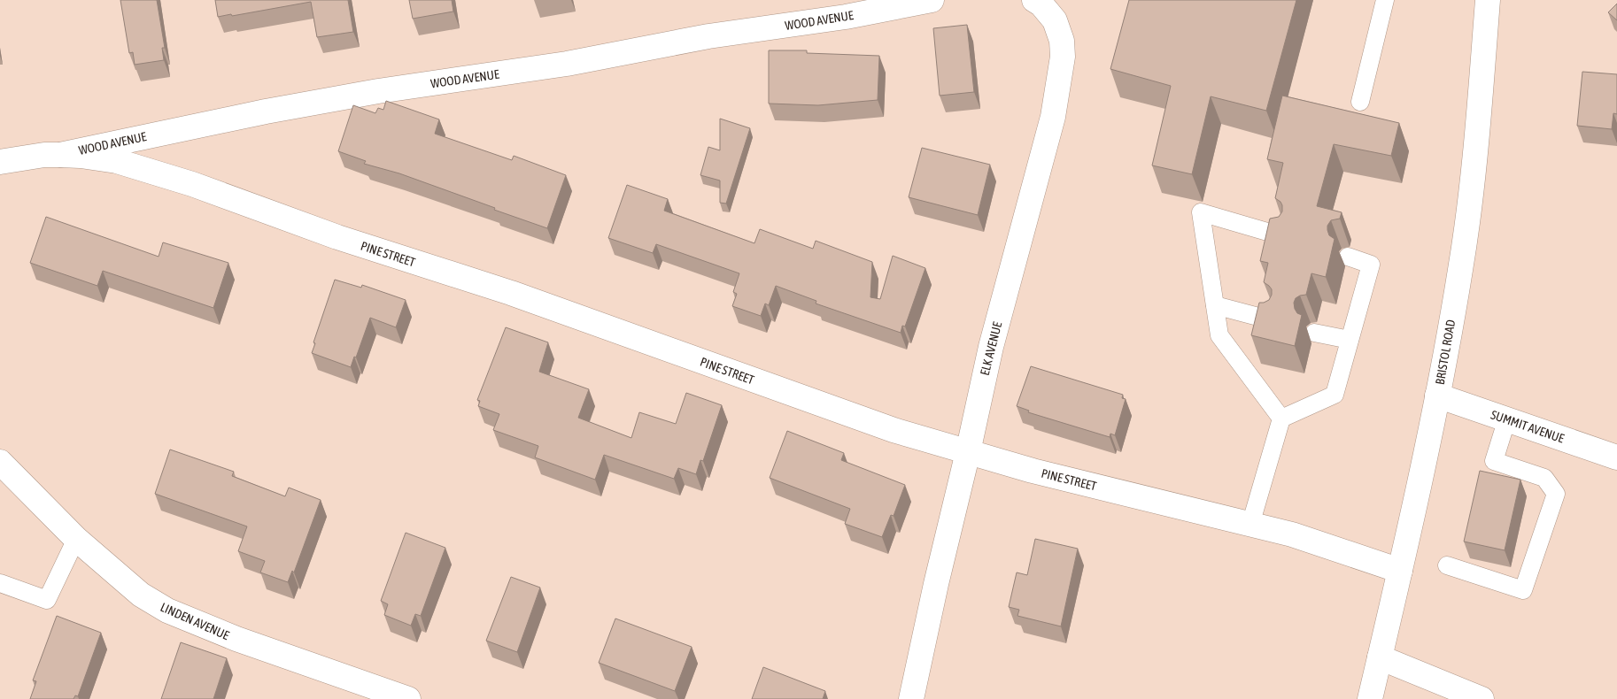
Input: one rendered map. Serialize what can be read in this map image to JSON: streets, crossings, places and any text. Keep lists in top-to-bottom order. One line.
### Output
{"streets":{"street":["WOOD AVENUE","PINE STREET","ELK AVENUE","BRISTOL ROAD","SUMMIT AVENUE","LINDEN AVENUE"]},"crossings":[["WOOD AVENUE","PINE STREET"],["PINE STREET","ELK AVENUE"],["PINE STREET","BRISTOL ROAD"],["BRISTOL ROAD","SUMMIT AVENUE"]]}
